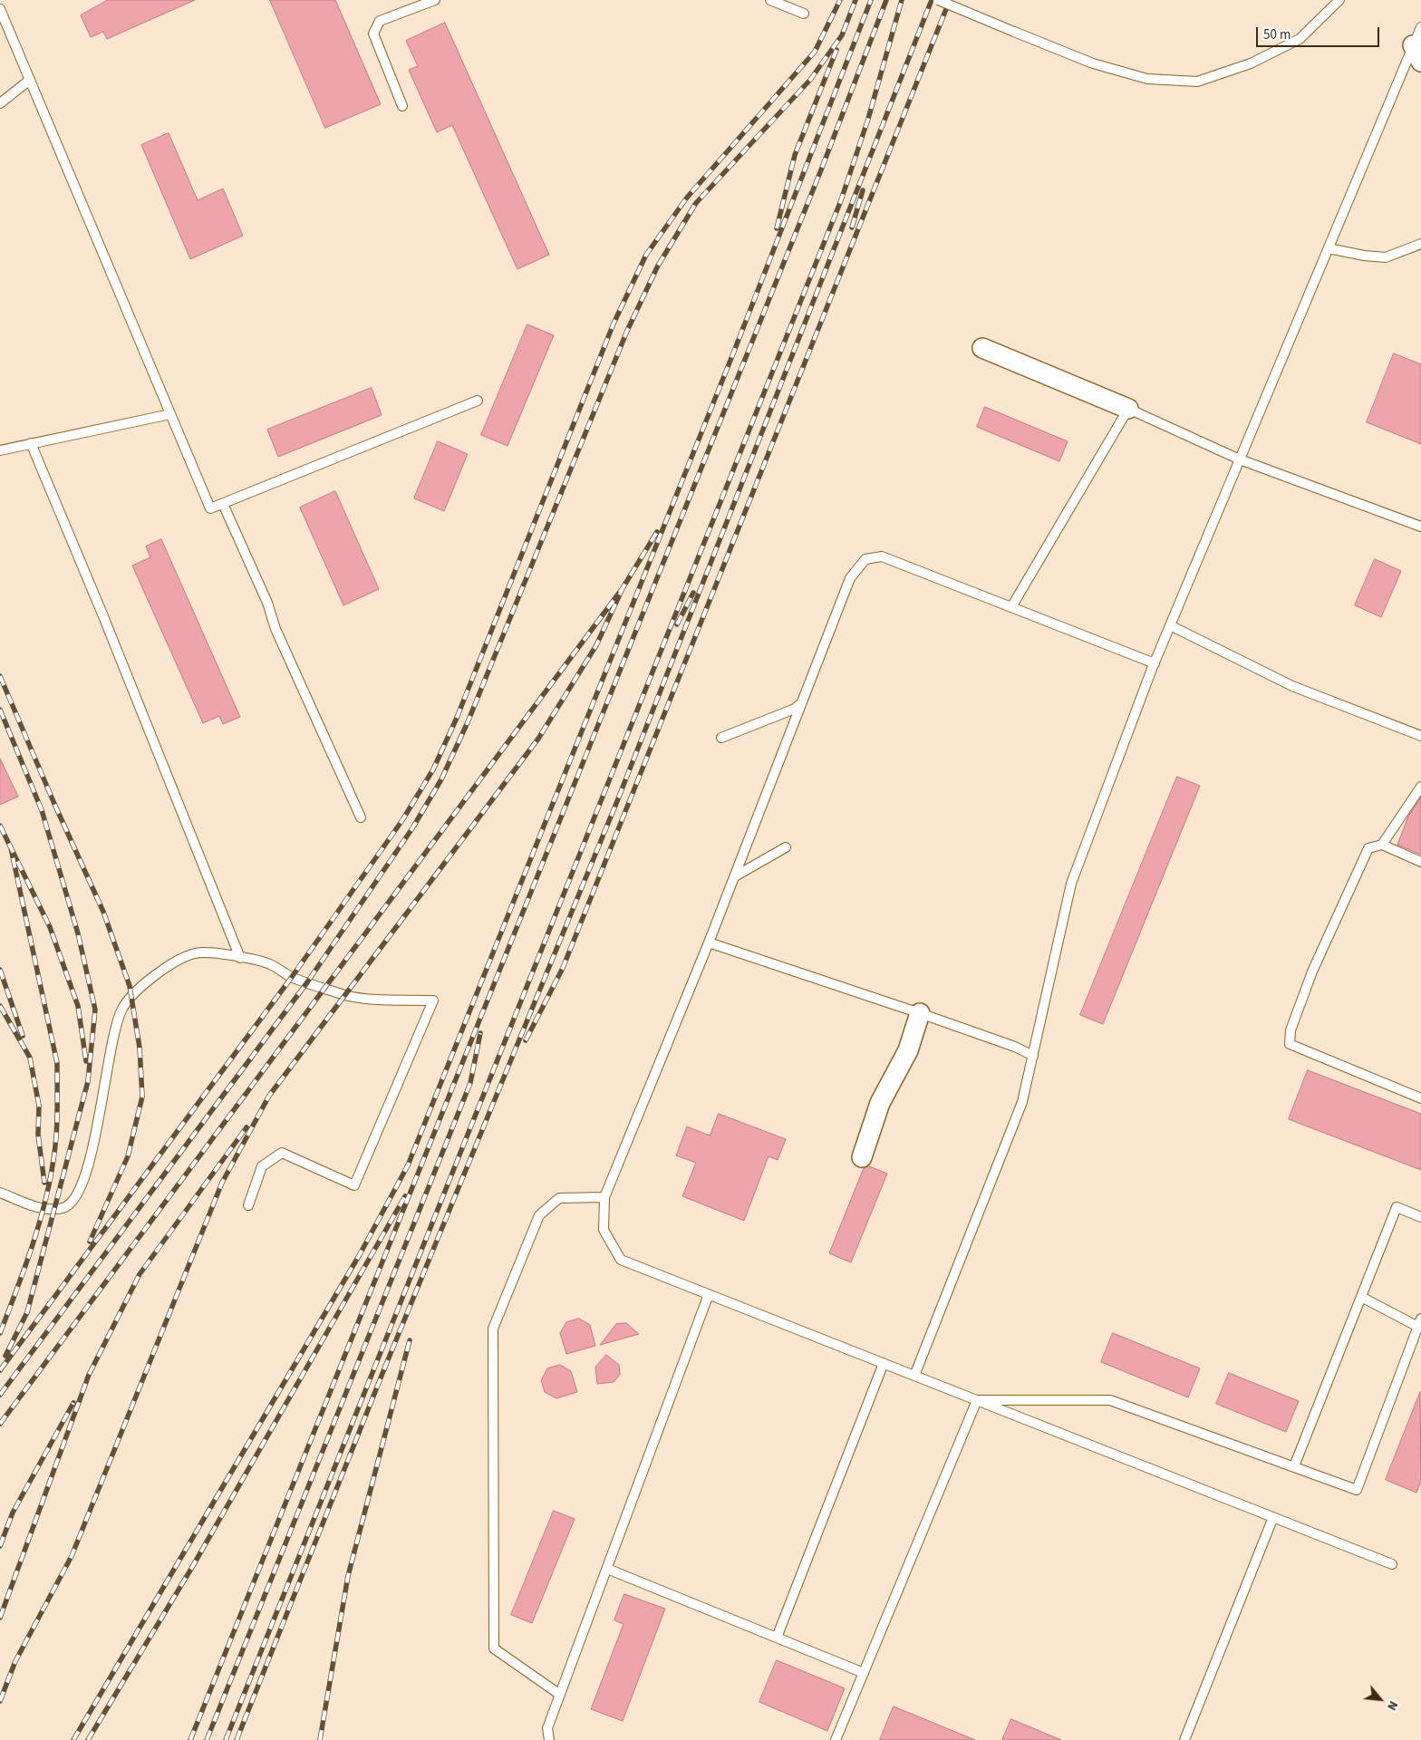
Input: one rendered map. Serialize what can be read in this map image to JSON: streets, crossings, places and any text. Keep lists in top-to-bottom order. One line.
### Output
{"scale_bar":"50 m","north":"bottom right"}
